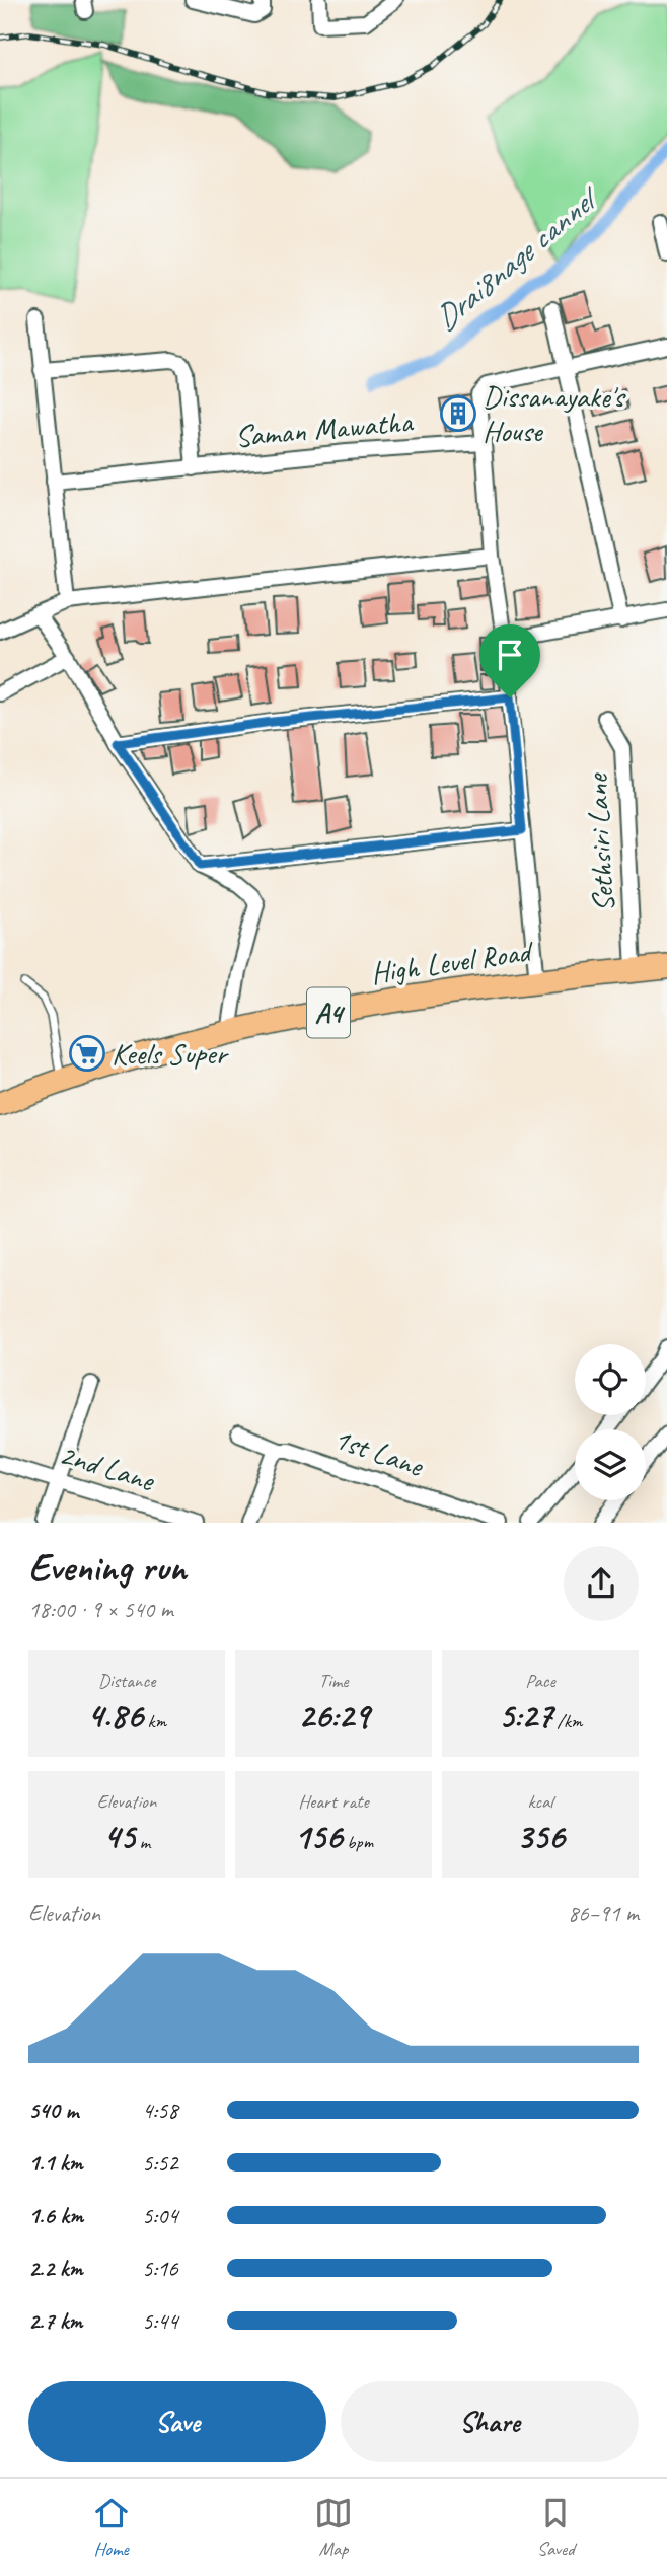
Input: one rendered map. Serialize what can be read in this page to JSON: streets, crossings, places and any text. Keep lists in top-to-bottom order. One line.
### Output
{"streets":{"highway":["High Level Road","A4"],"street":["Saman Mawatha","Sethsiri Lane","1st Lane","2nd Lane"]},"crossings":[["Sethsiri Lane","High Level Road"]],"water":["Drai8nage cannel"],"places":{"building":["Dissanayake's House"],"supermarket":["Keels Super"]},"page":{"heading":["Evening run","18:00 · 9 × 540 m"],"stats":[["Distance","4.86 km"],["Time","26:29"],["Pace","5:27 /km"],["Elevation","45 m"],["Heart rate","156 bpm"],["kcal","356"]],"chart":["Elevation","86–91 m"],"list":[{"name":"540 m","note":"4:58"},{"name":"1.1 km","note":"5:52"},{"name":"1.6 km","note":"5:04"},{"name":"2.2 km","note":"5:16"},{"name":"2.7 km","note":"5:44"}],"buttons":["Save","Share"],"tabs":["Home","Map","Saved"]}}
